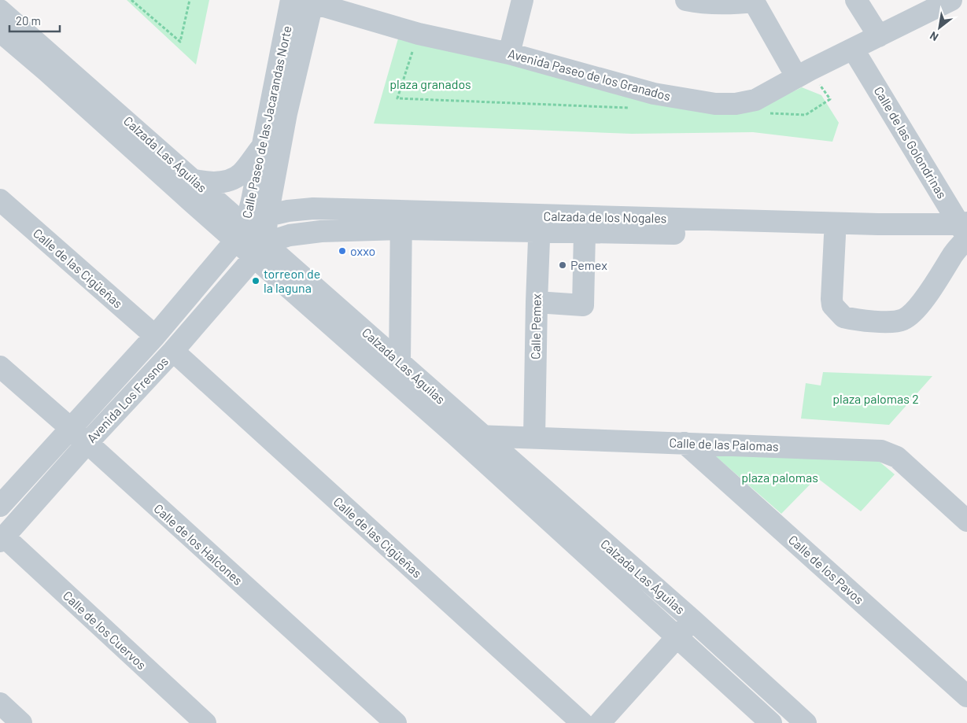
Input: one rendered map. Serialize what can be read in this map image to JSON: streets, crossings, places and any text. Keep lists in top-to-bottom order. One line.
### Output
{"streets":{"street":["Avenida Paseo de los Granados","Calle Paseo de las Jacarandas Norte","Calle de las Golondrinas","Calzada Las Águilas","Calzada de los Nogales","Calle de las Cigüeñas","Calle Pemex","Avenida Los Fresnos","Calle de las Palomas","Calle de los Halcones","Calle de los Pavos","Calle de los Cuervos"]},"crossings":[["Avenida Paseo de los Granados","Calle Paseo de las Jacarandas Norte"],["Avenida Paseo de los Granados","Calle de las Golondrinas"],["Calle Paseo de las Jacarandas Norte","Calzada Las Águilas"],["Calle Paseo de las Jacarandas Norte","Calzada de los Nogales"],["Calle Paseo de las Jacarandas Norte","Avenida Los Fresnos"],["Calle de las Golondrinas","Calzada de los Nogales"],["Calzada Las Águilas","Calzada de los Nogales"],["Calzada Las Águilas","Avenida Los Fresnos"],["Calzada Las Águilas","Calle de las Palomas"],["Calzada de los Nogales","Calle Pemex"],["Calzada de los Nogales","Avenida Los Fresnos"],["Calle de las Cigüeñas","Avenida Los Fresnos"],["Calle Pemex","Calle de las Palomas"],["Avenida Los Fresnos","Calle de los Halcones"],["Avenida Los Fresnos","Calle de los Cuervos"],["Calle de las Palomas","Calle de los Pavos"]],"parks":["plaza granados","plaza palomas 2","plaza palomas"],"places":["oxxo","Pemex","torreon de la laguna"],"scale_bar":"20 m","north":"bottom left"}
